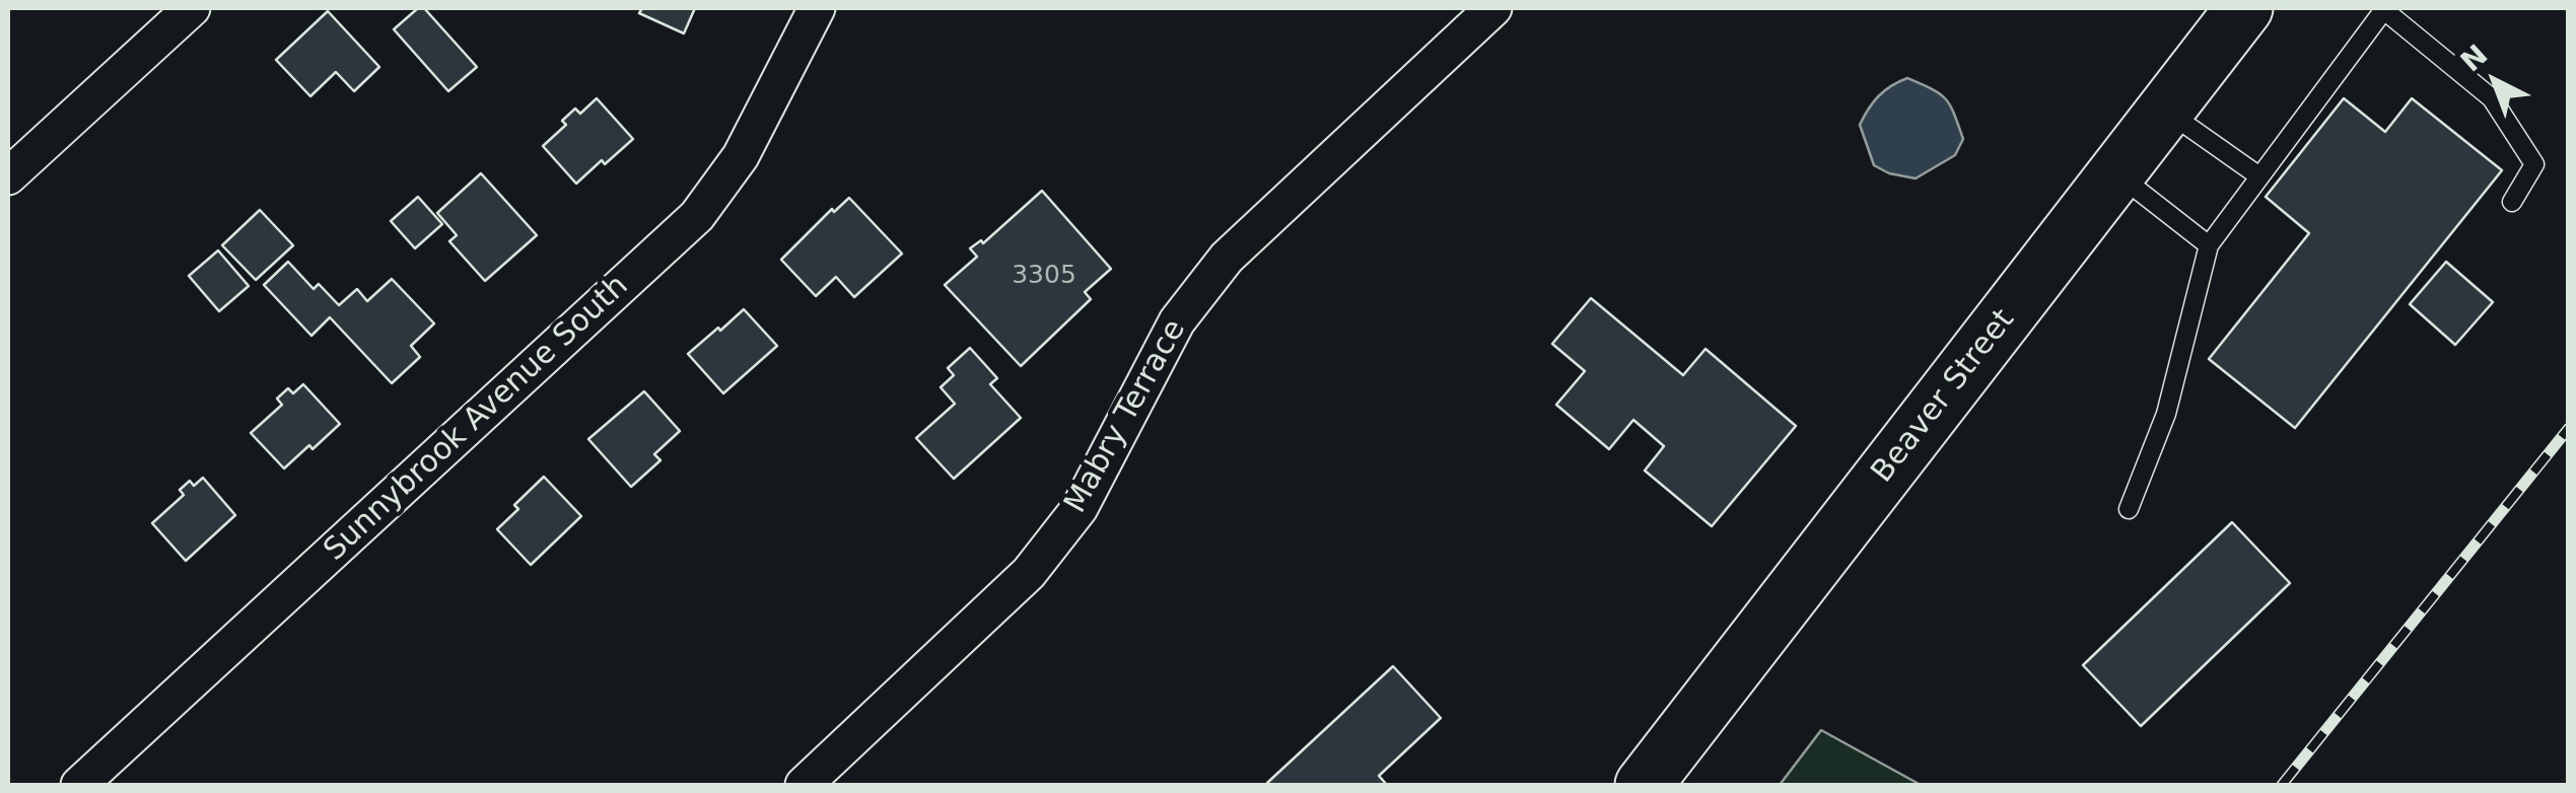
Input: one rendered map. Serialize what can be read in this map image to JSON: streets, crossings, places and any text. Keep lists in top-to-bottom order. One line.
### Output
{"streets":{"main road":["Beaver Street"],"street":["Mabry Terrace","Sunnybrook Avenue South"]},"house_numbers":["3305"],"north":"top left"}
